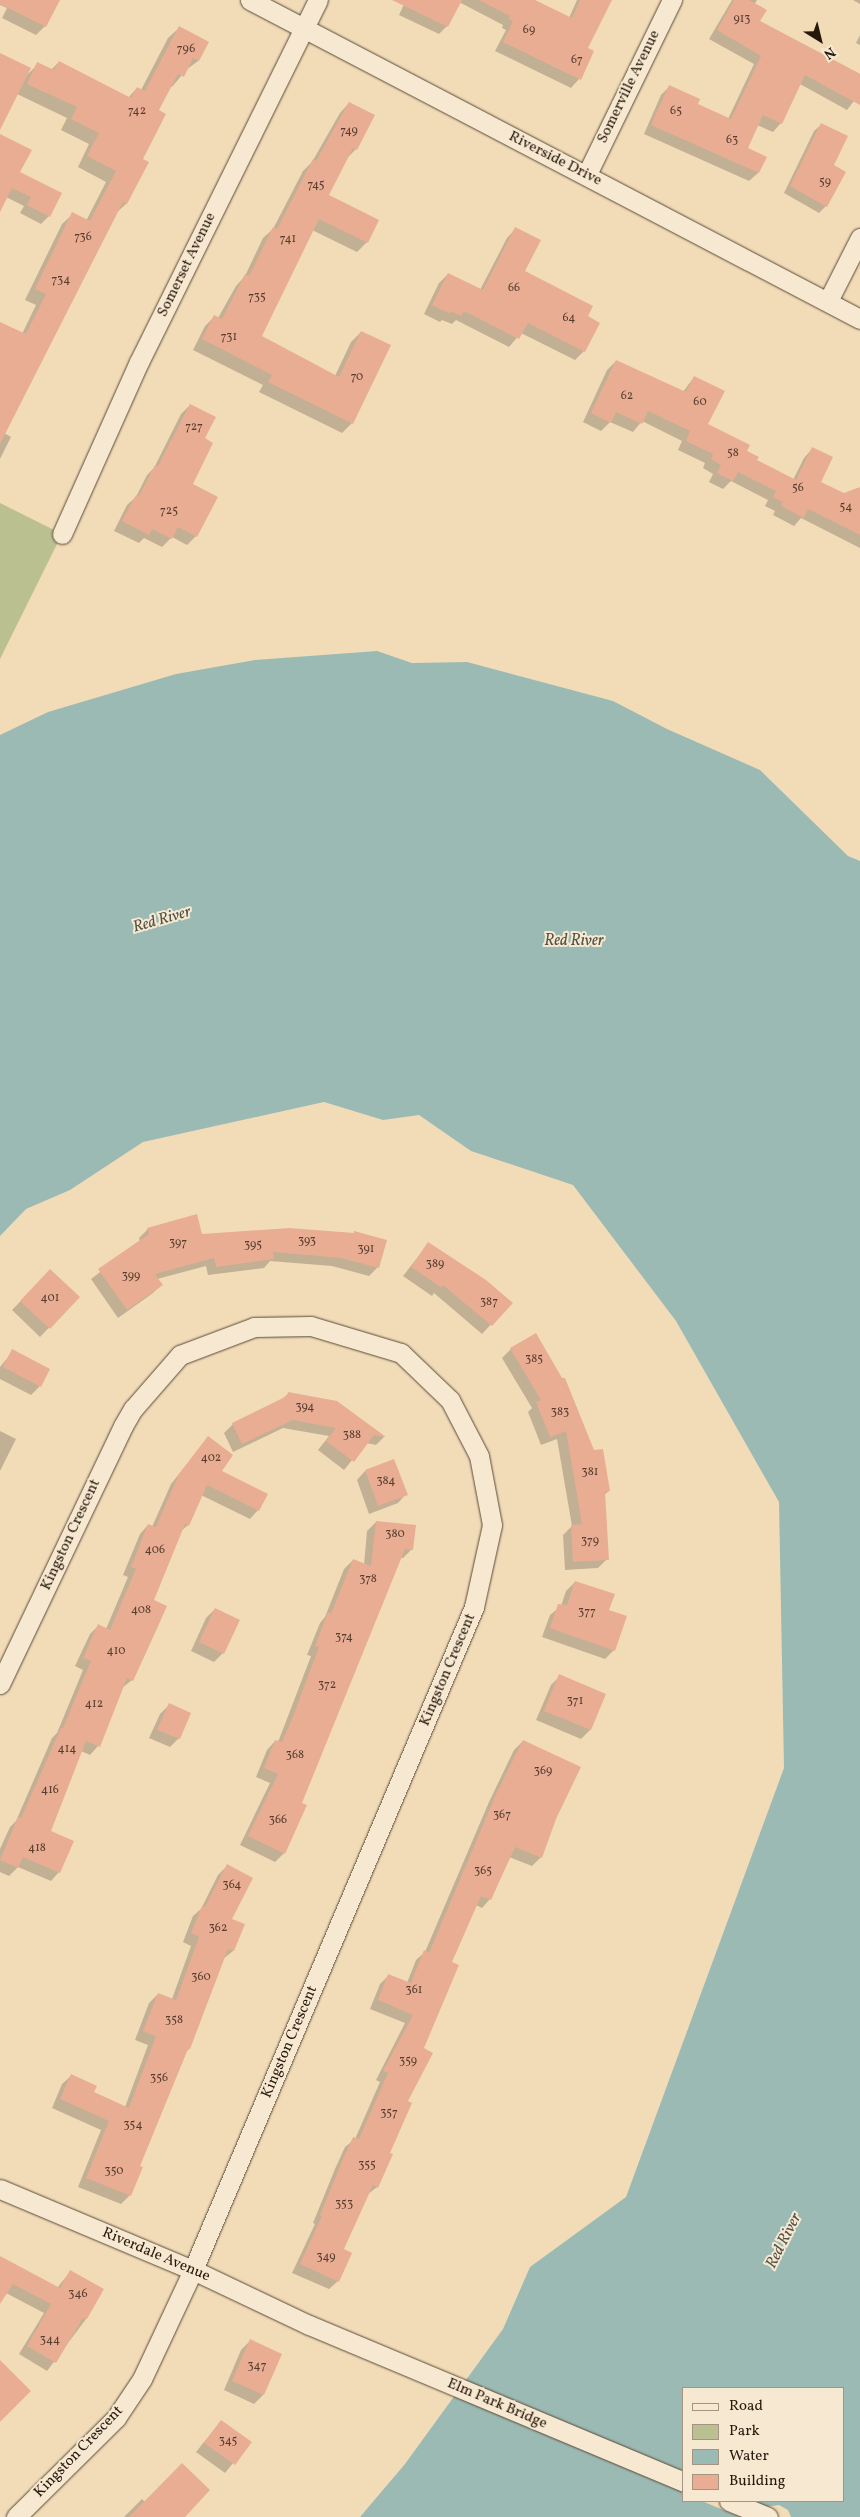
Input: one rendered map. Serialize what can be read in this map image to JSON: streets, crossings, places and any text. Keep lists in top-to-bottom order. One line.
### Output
{"streets":{"street":["Somerville Avenue","Riverside Drive","Somerset Avenue","Kingston Crescent","Riverdale Avenue","Elm Park Bridge"]},"crossings":[["Somerville Avenue","Riverside Drive"],["Riverside Drive","Somerset Avenue"],["Kingston Crescent","Riverdale Avenue"],["Riverdale Avenue","Elm Park Bridge"]],"water":["Red River"],"house_numbers":["913","69","796","67","742","65","749","63","59","745","736","741","734","66","735","64","731","70","62","60","727","58","56","54","725","393","397","395","391","389","399","401","387","385","394","383","388","402","381","384","380","379","406","378","408","377","374","410","372","371","412","414","368","369","416","367","366","418","365","364","362","360","361","358","359","356","357","354","355","350","353","349","346","344","347","345"],"legend":["Road","Park","Water","Building"],"north":"bottom right"}
